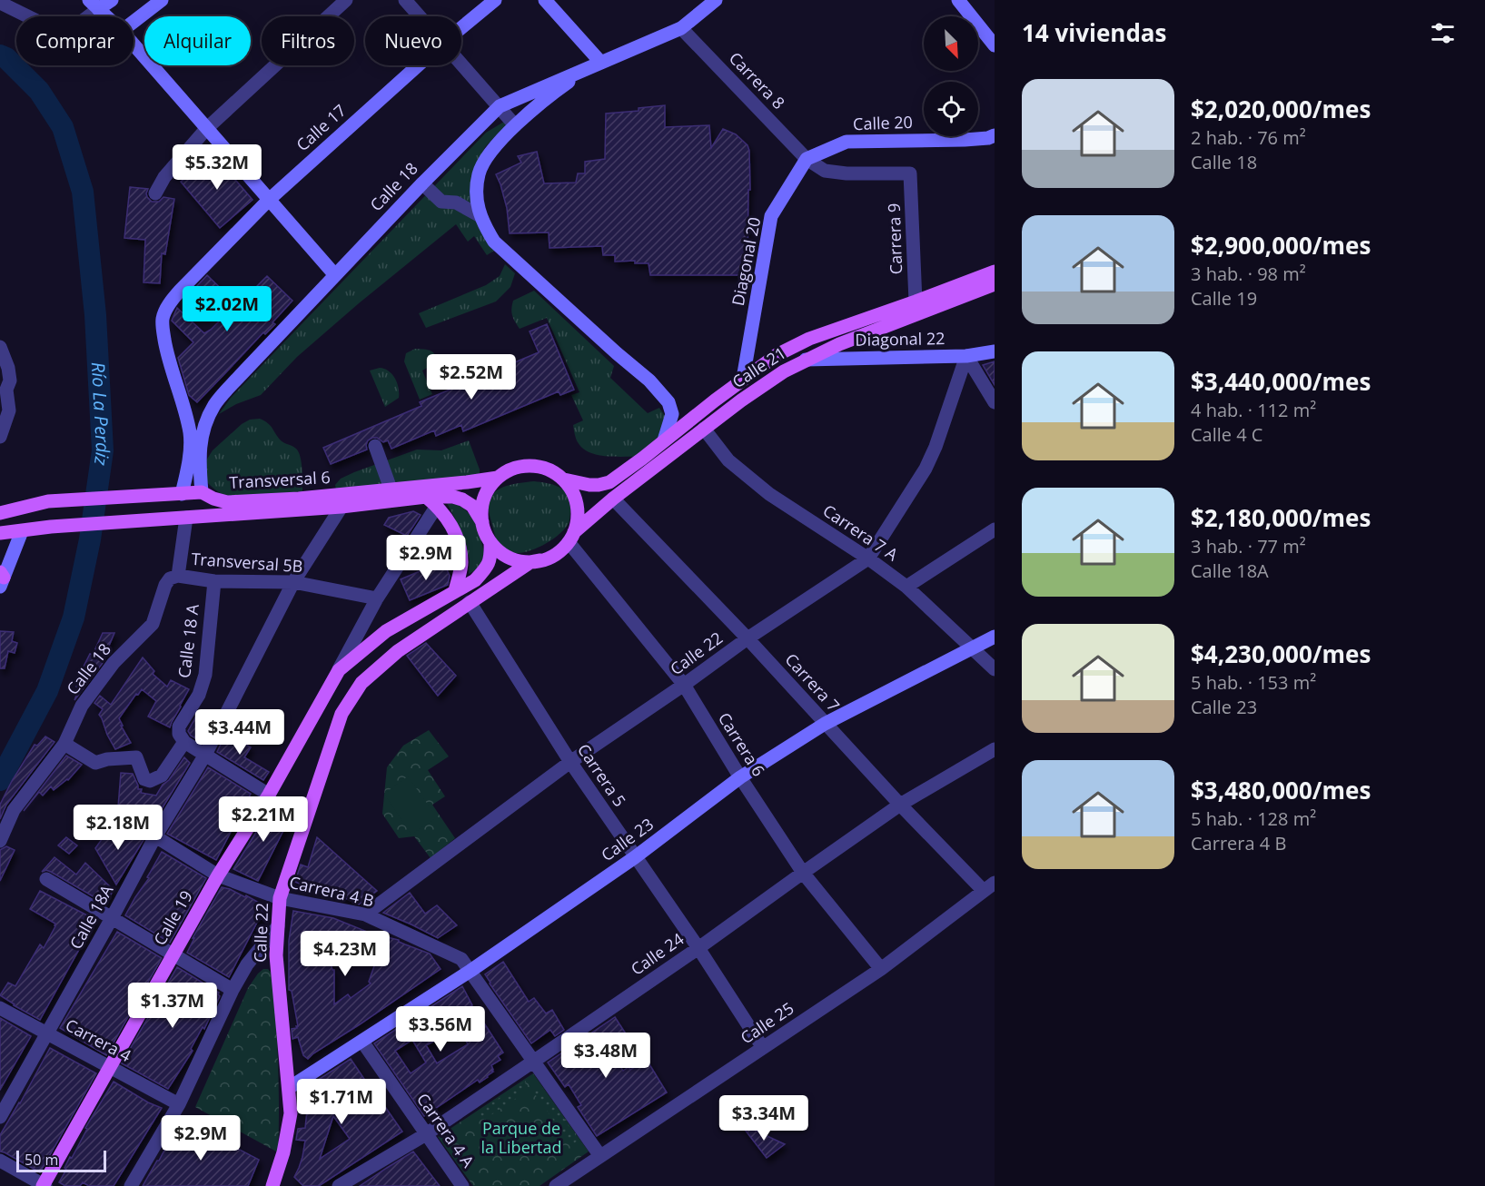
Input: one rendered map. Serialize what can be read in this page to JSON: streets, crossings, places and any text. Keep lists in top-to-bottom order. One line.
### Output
{"streets":{"main road":["Calle 20","Calle 17","Calle 18","Diagonal 20","Diagonal 22","Calle 21","Transversal 6","Calle 22","Calle 23","Calle 19"],"street":["Carrera 8","Carrera 9","Carrera 7 A","Transversal 5B","Calle 18 A","Carrera 7","Carrera 6","Carrera 5","Carrera 4 B","Calle 18A","Calle 24","Calle 25","Carrera 4","Carrera 4 A"]},"crossings":[["Carrera 8","Calle 20"],["Carrera 8","Calle 18"],["Carrera 8","Carrera 9"],["Carrera 8","Diagonal 20"],["Calle 20","Diagonal 20"],["Calle 17","Transversal 6"],["Calle 18","Transversal 6"],["Calle 18","Transversal 5B"],["Calle 18","Calle 18 A"],["Carrera 9","Calle 21"],["Diagonal 20","Calle 21"],["Diagonal 22","Calle 21"],["Diagonal 22","Calle 22"],["Calle 21","Transversal 6"],["Calle 21","Carrera 7 A"],["Calle 21","Calle 22"],["Calle 21","Carrera 7"],["Calle 21","Carrera 6"],["Calle 21","Calle 19"],["Transversal 6","Calle 22"],["Transversal 6","Carrera 6"],["Transversal 6","Calle 18A"],["Transversal 6","Calle 19"],["Carrera 7 A","Calle 22"],["Carrera 7 A","Calle 23"],["Transversal 5B","Calle 18 A"],["Transversal 5B","Calle 18A"],["Transversal 5B","Calle 19"],["Calle 22","Carrera 7"],["Calle 22","Carrera 6"],["Calle 22","Carrera 5"],["Calle 22","Calle 23"],["Calle 22","Carrera 4 B"],["Calle 22","Calle 19"],["Carrera 7","Calle 23"],["Carrera 7","Calle 24"],["Carrera 7","Calle 25"],["Carrera 6","Calle 23"],["Carrera 6","Calle 19"],["Carrera 6","Calle 24"],["Carrera 6","Calle 25"],["Carrera 5","Calle 23"],["Carrera 5","Calle 24"],["Carrera 5","Calle 25"],["Calle 23","Carrera 4 B"],["Calle 23","Carrera 4 A"],["Carrera 4 B","Calle 18A"],["Carrera 4 B","Calle 19"],["Carrera 4 B","Calle 24"],["Carrera 4 B","Calle 25"],["Calle 18A","Carrera 4"],["Calle 19","Carrera 4"],["Calle 24","Carrera 4 A"]],"water":["Río La Perdiz"],"parks":["Parque de la Libertad"],"scale_bar":"50 m","north":"bottom right","page":{"heading":"14 viviendas","chip":["Comprar","Alquilar","Filtros","Nuevo"],"list":[{"name":"$2,020,000/mes","note":"2 hab. · 76 m² · Calle 18"},{"name":"$2,900,000/mes","note":"3 hab. · 98 m² · Calle 19"},{"name":"$3,440,000/mes","note":"4 hab. · 112 m² · Calle 4 C"},{"name":"$2,180,000/mes","note":"3 hab. · 77 m² · Calle 18A"},{"name":"$4,230,000/mes","note":"5 hab. · 153 m² · Calle 23"},{"name":"$3,480,000/mes","note":"5 hab. · 128 m² · Carrera 4 B"}],"price":["$5.32M","$2.02M","$2.52M","$2.9M","$3.44M","$2.21M","$2.18M","$4.23M","$1.37M","$3.56M","$3.48M","$1.71M","$3.34M","$2.9M"],"scale":"50 m"}}
